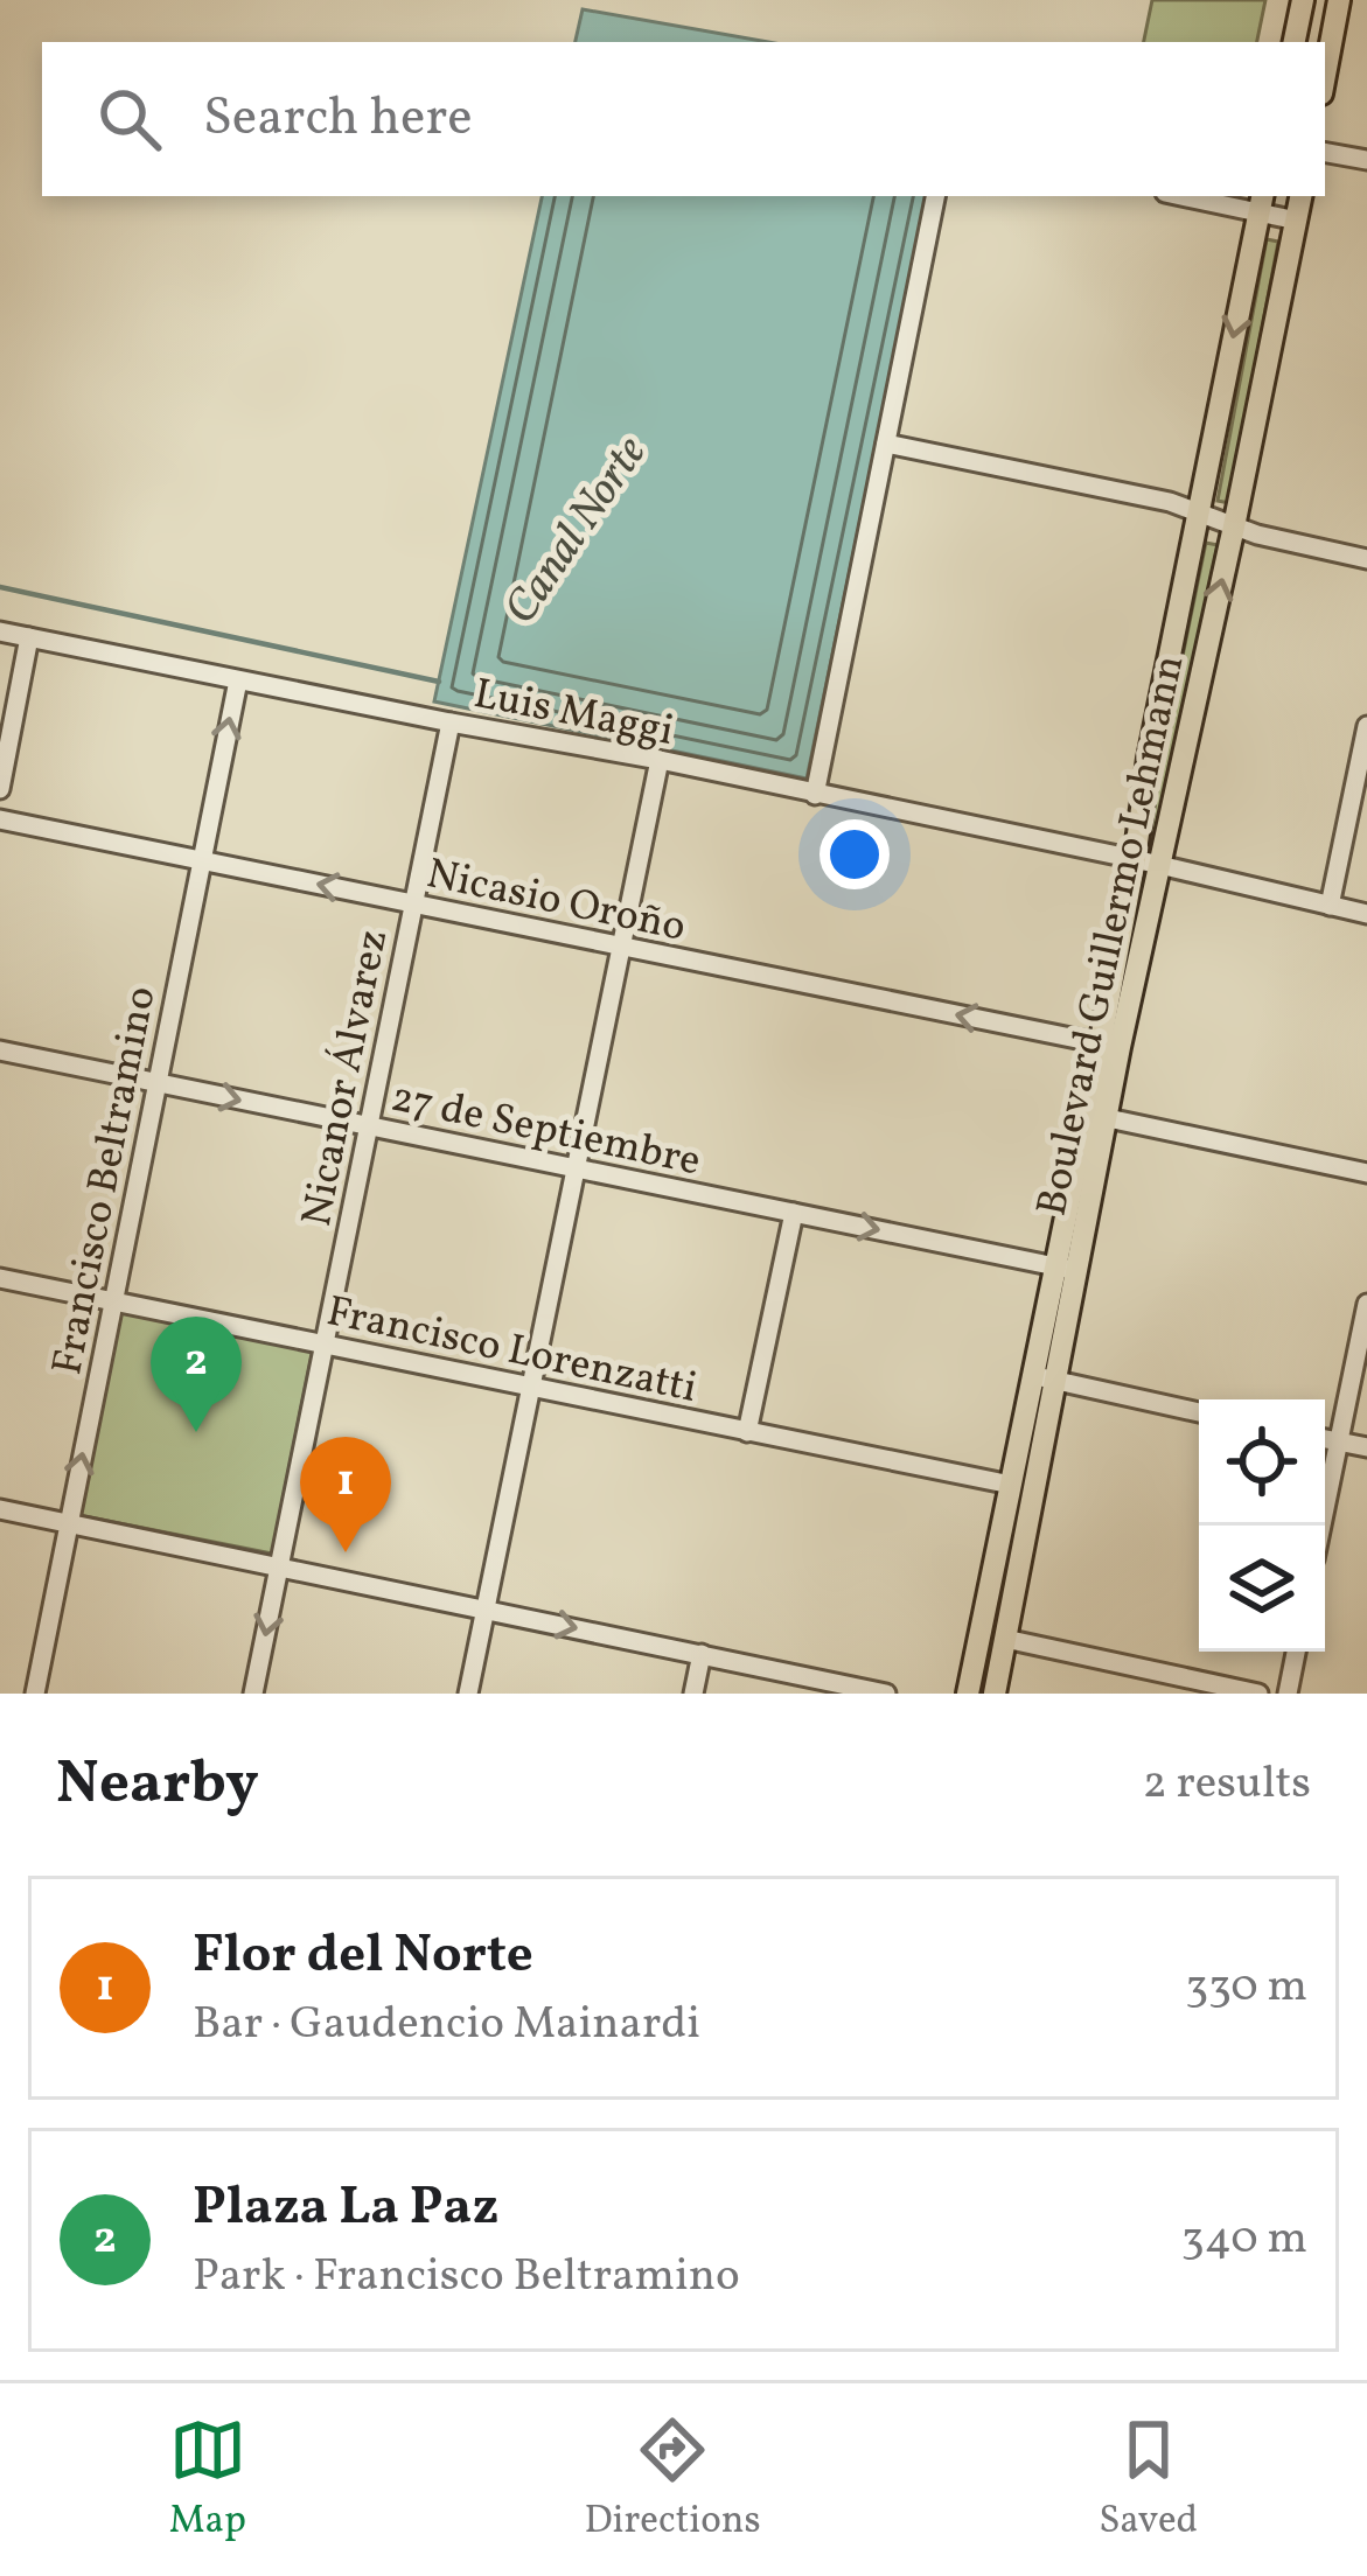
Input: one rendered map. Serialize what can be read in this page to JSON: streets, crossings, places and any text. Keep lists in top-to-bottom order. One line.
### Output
{"streets":{"main road":["Boulevard Guillermo Lehmann"],"street":["Luis Maggi","Nicasio Oroño","Nicanor Álvarez","27 de Septiembre","Francisco Beltramino","Francisco Lorenzatti"]},"crossings":[["Luis Maggi","Boulevard Guillermo Lehmann"],["Luis Maggi","Nicanor Álvarez"],["Luis Maggi","Francisco Beltramino"],["Nicasio Oroño","Boulevard Guillermo Lehmann"],["Nicasio Oroño","Nicanor Álvarez"],["Nicasio Oroño","Francisco Beltramino"],["Boulevard Guillermo Lehmann","27 de Septiembre"],["Boulevard Guillermo Lehmann","Francisco Lorenzatti"],["Nicanor Álvarez","27 de Septiembre"],["Nicanor Álvarez","Francisco Lorenzatti"],["27 de Septiembre","Francisco Beltramino"],["Francisco Beltramino","Francisco Lorenzatti"]],"one_way":["Nicasio Oroño","27 de Septiembre","Francisco Beltramino"],"water":["Canal Norte"],"page":{"search":"Search here","pins":["2","1"],"heading":["Nearby","2 results"],"list":[{"mark":"1","name":"Flor del Norte","note":"Bar · Gaudencio Mainardi","value":"330 m"},{"mark":"2","name":"Plaza La Paz","note":"Park · Francisco Beltramino","value":"340 m"}],"nav":["Map","Directions","Saved"]}}
